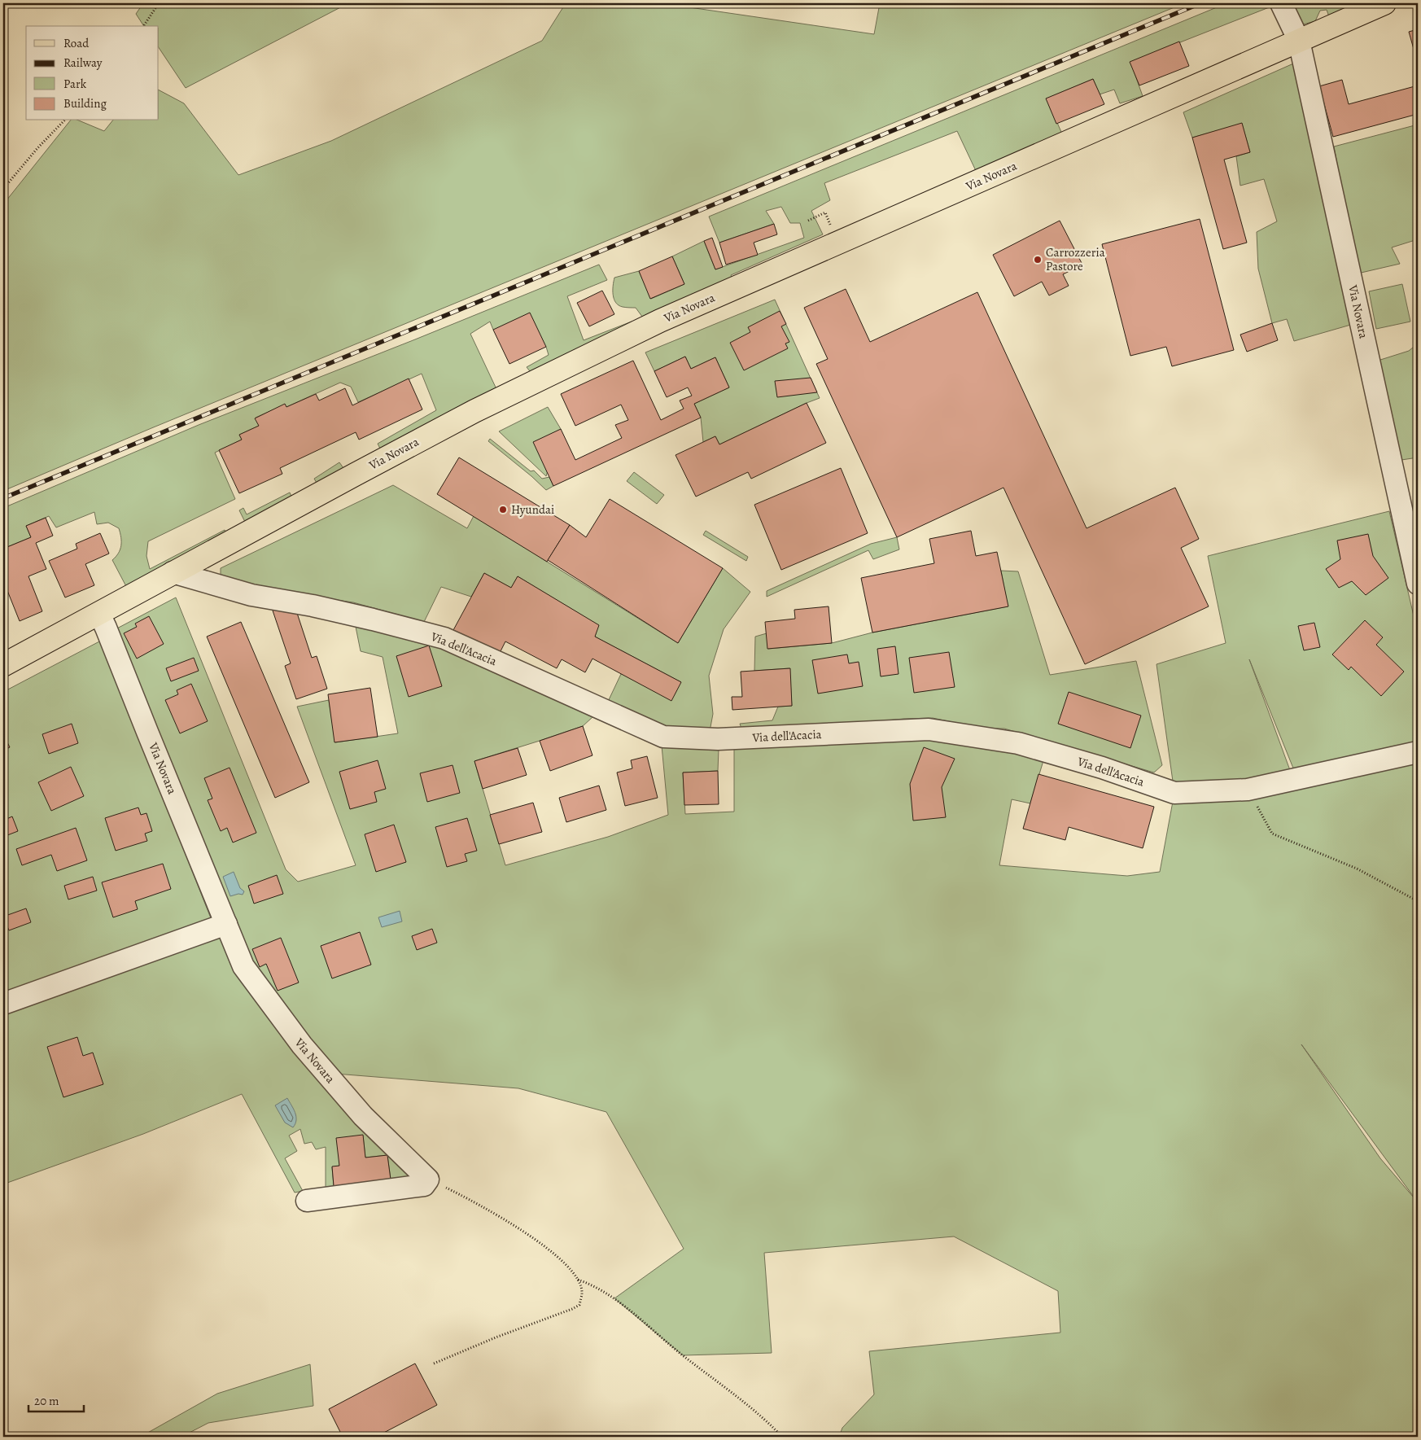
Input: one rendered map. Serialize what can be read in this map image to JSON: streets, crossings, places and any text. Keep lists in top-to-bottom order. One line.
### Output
{"streets":{"main road":["Via Novara"],"street":["Via dell'Acacia"]},"crossings":[["Via Novara","Via dell'Acacia"]],"places":["Carrozzeria Pastore","Hyundai"],"legend":["Road","Railway","Park","Building"],"scale_bar":"20 m"}
